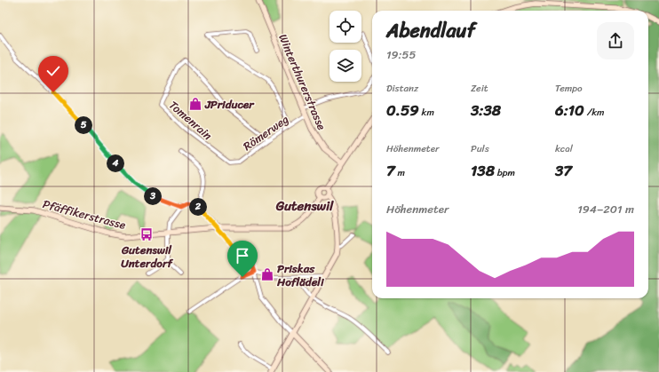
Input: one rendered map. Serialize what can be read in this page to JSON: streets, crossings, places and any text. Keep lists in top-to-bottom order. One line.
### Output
{"streets":{"main road":["Winterthurerstrasse","Pfäffikerstrasse"],"street":["Tomenrain","Römerweg"]},"crossings":[["Winterthurerstrasse","Römerweg"],["Tomenrain","Römerweg"]],"districts":["Gutenswil"],"places":{"shop":["JPriducer","Priskas Hoflädeli"],"bus stop":["Gutenswil Unterdorf"]},"page":{"heading":["Abendlauf","19:55"],"stats":[["Distanz","0.59 km"],["Zeit","3:38"],["Tempo","6:10 /km"],["Höhenmeter","7 m"],["Puls","138 bpm"],["kcal","37"]],"pins":["5","4","3","2"],"chart":["Höhenmeter","194–201 m"]}}
